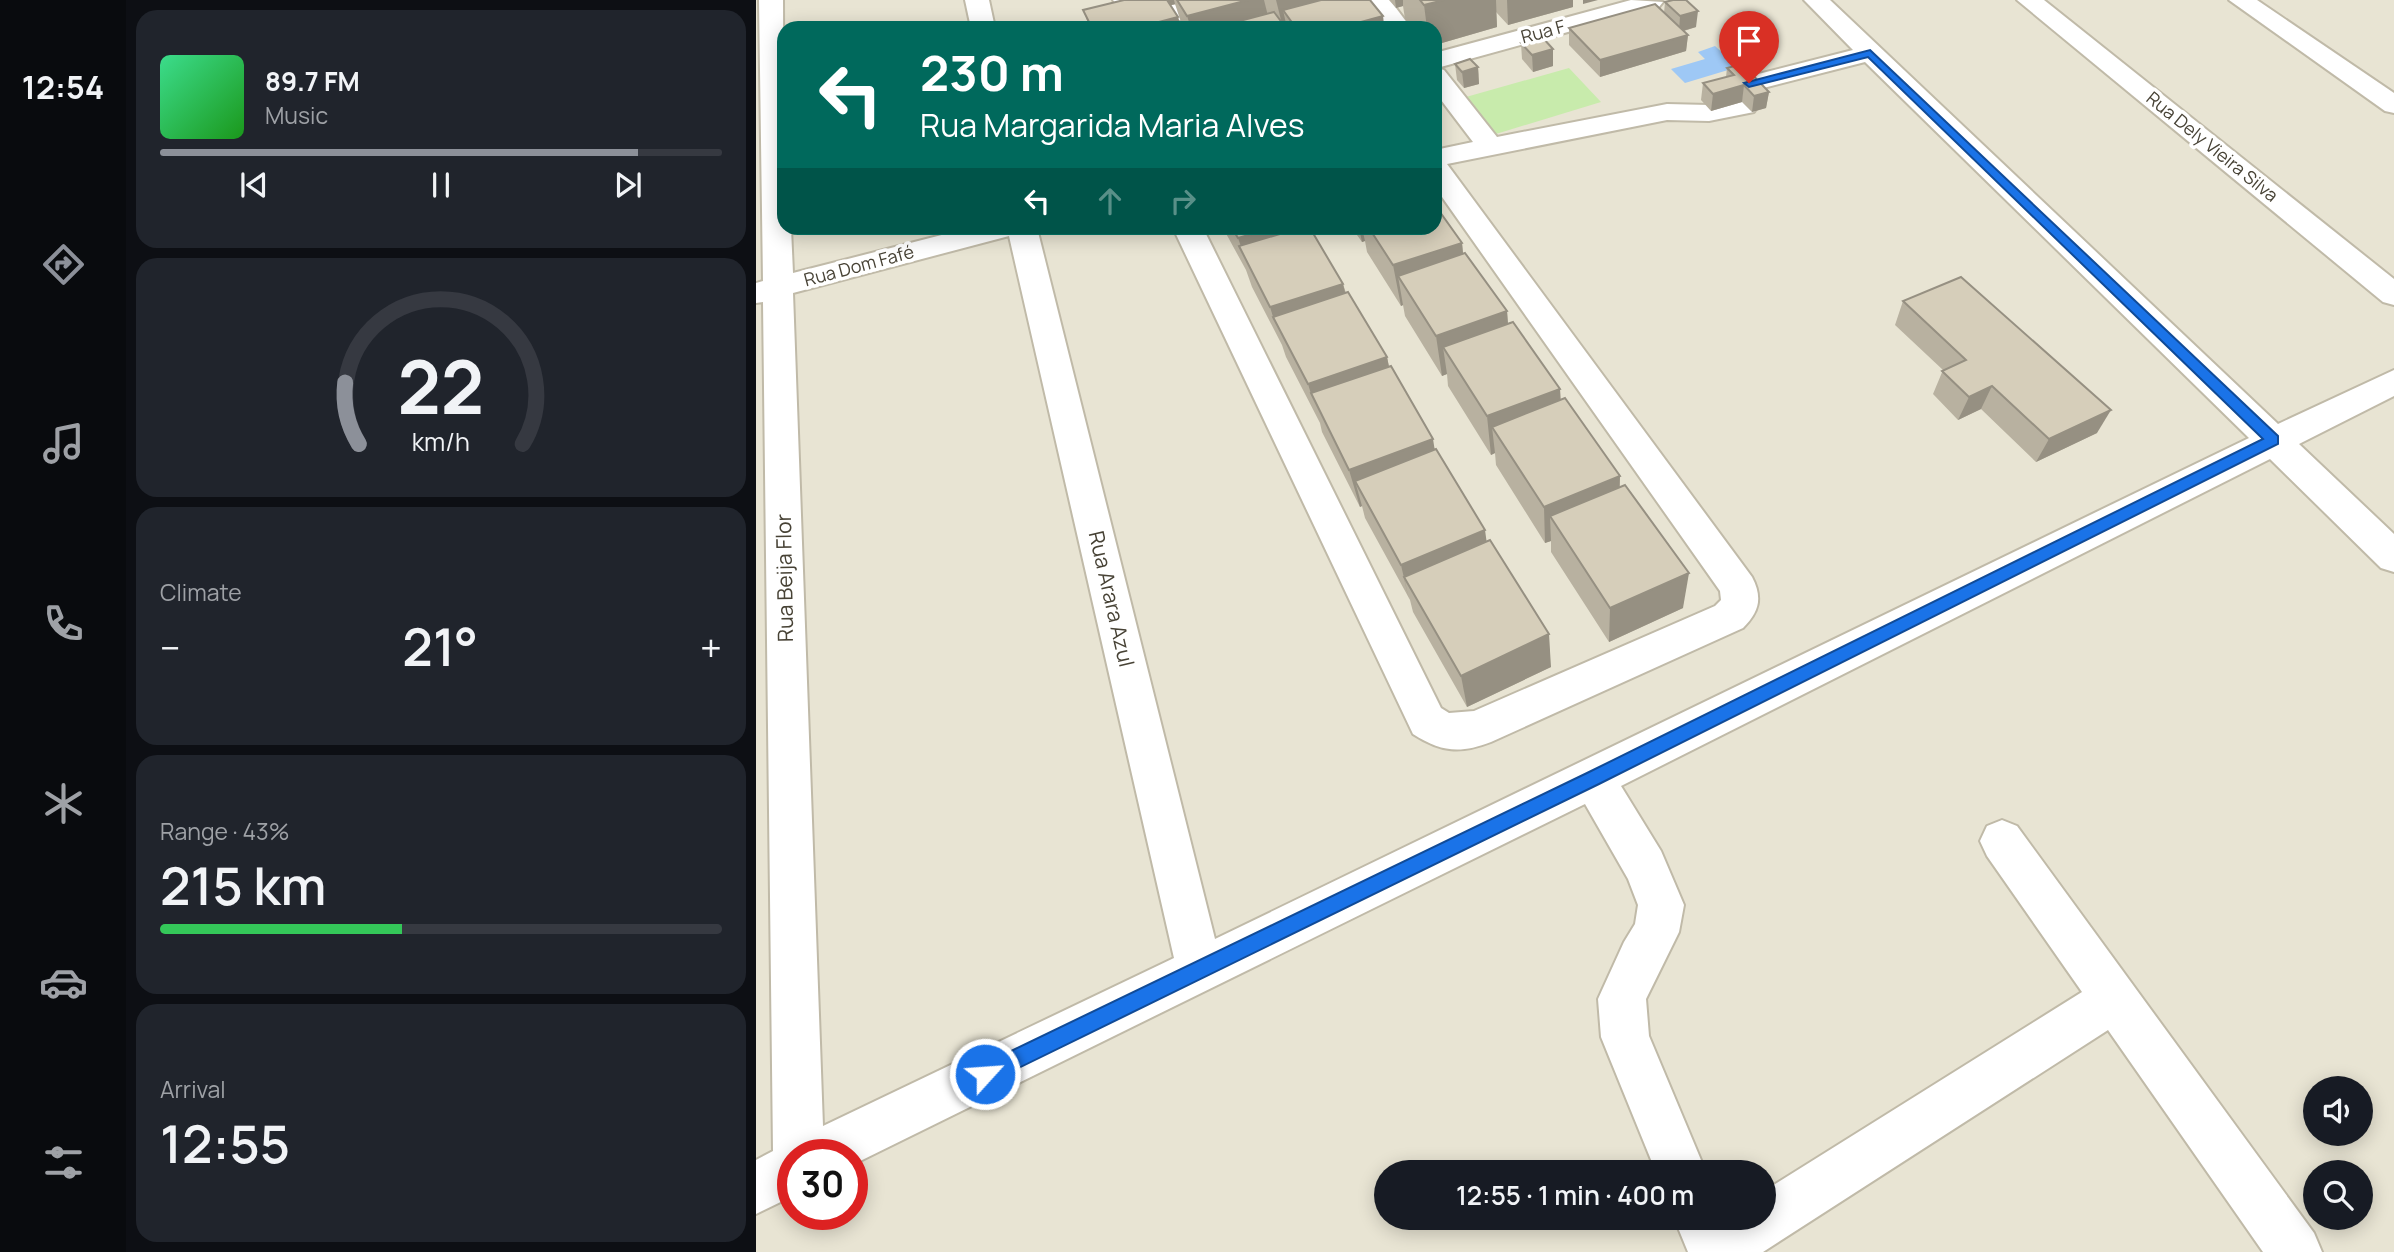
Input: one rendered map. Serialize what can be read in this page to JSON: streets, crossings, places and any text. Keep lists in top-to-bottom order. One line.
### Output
{"streets":{"street":["Rua F","Rua Dely Vieira Silva","Rua Dom Fafé","Rua Beija Flor","Rua Arara Azul"]},"crossings":[["Rua Dom Fafé","Rua Beija Flor"]],"page":{"tabs":"12:54","turn":["230 m","Rua Margarida Maria Alves"],"song":["89.7 FM","Music"],"tile":["Climate",["Range · 43%","215 km"],["Arrival","12:55"]],"heat":["−","21°","+"],"limit":"30","trip":"12:55 · 1 min · 400 m","gauge":["22","km/h"]}}
